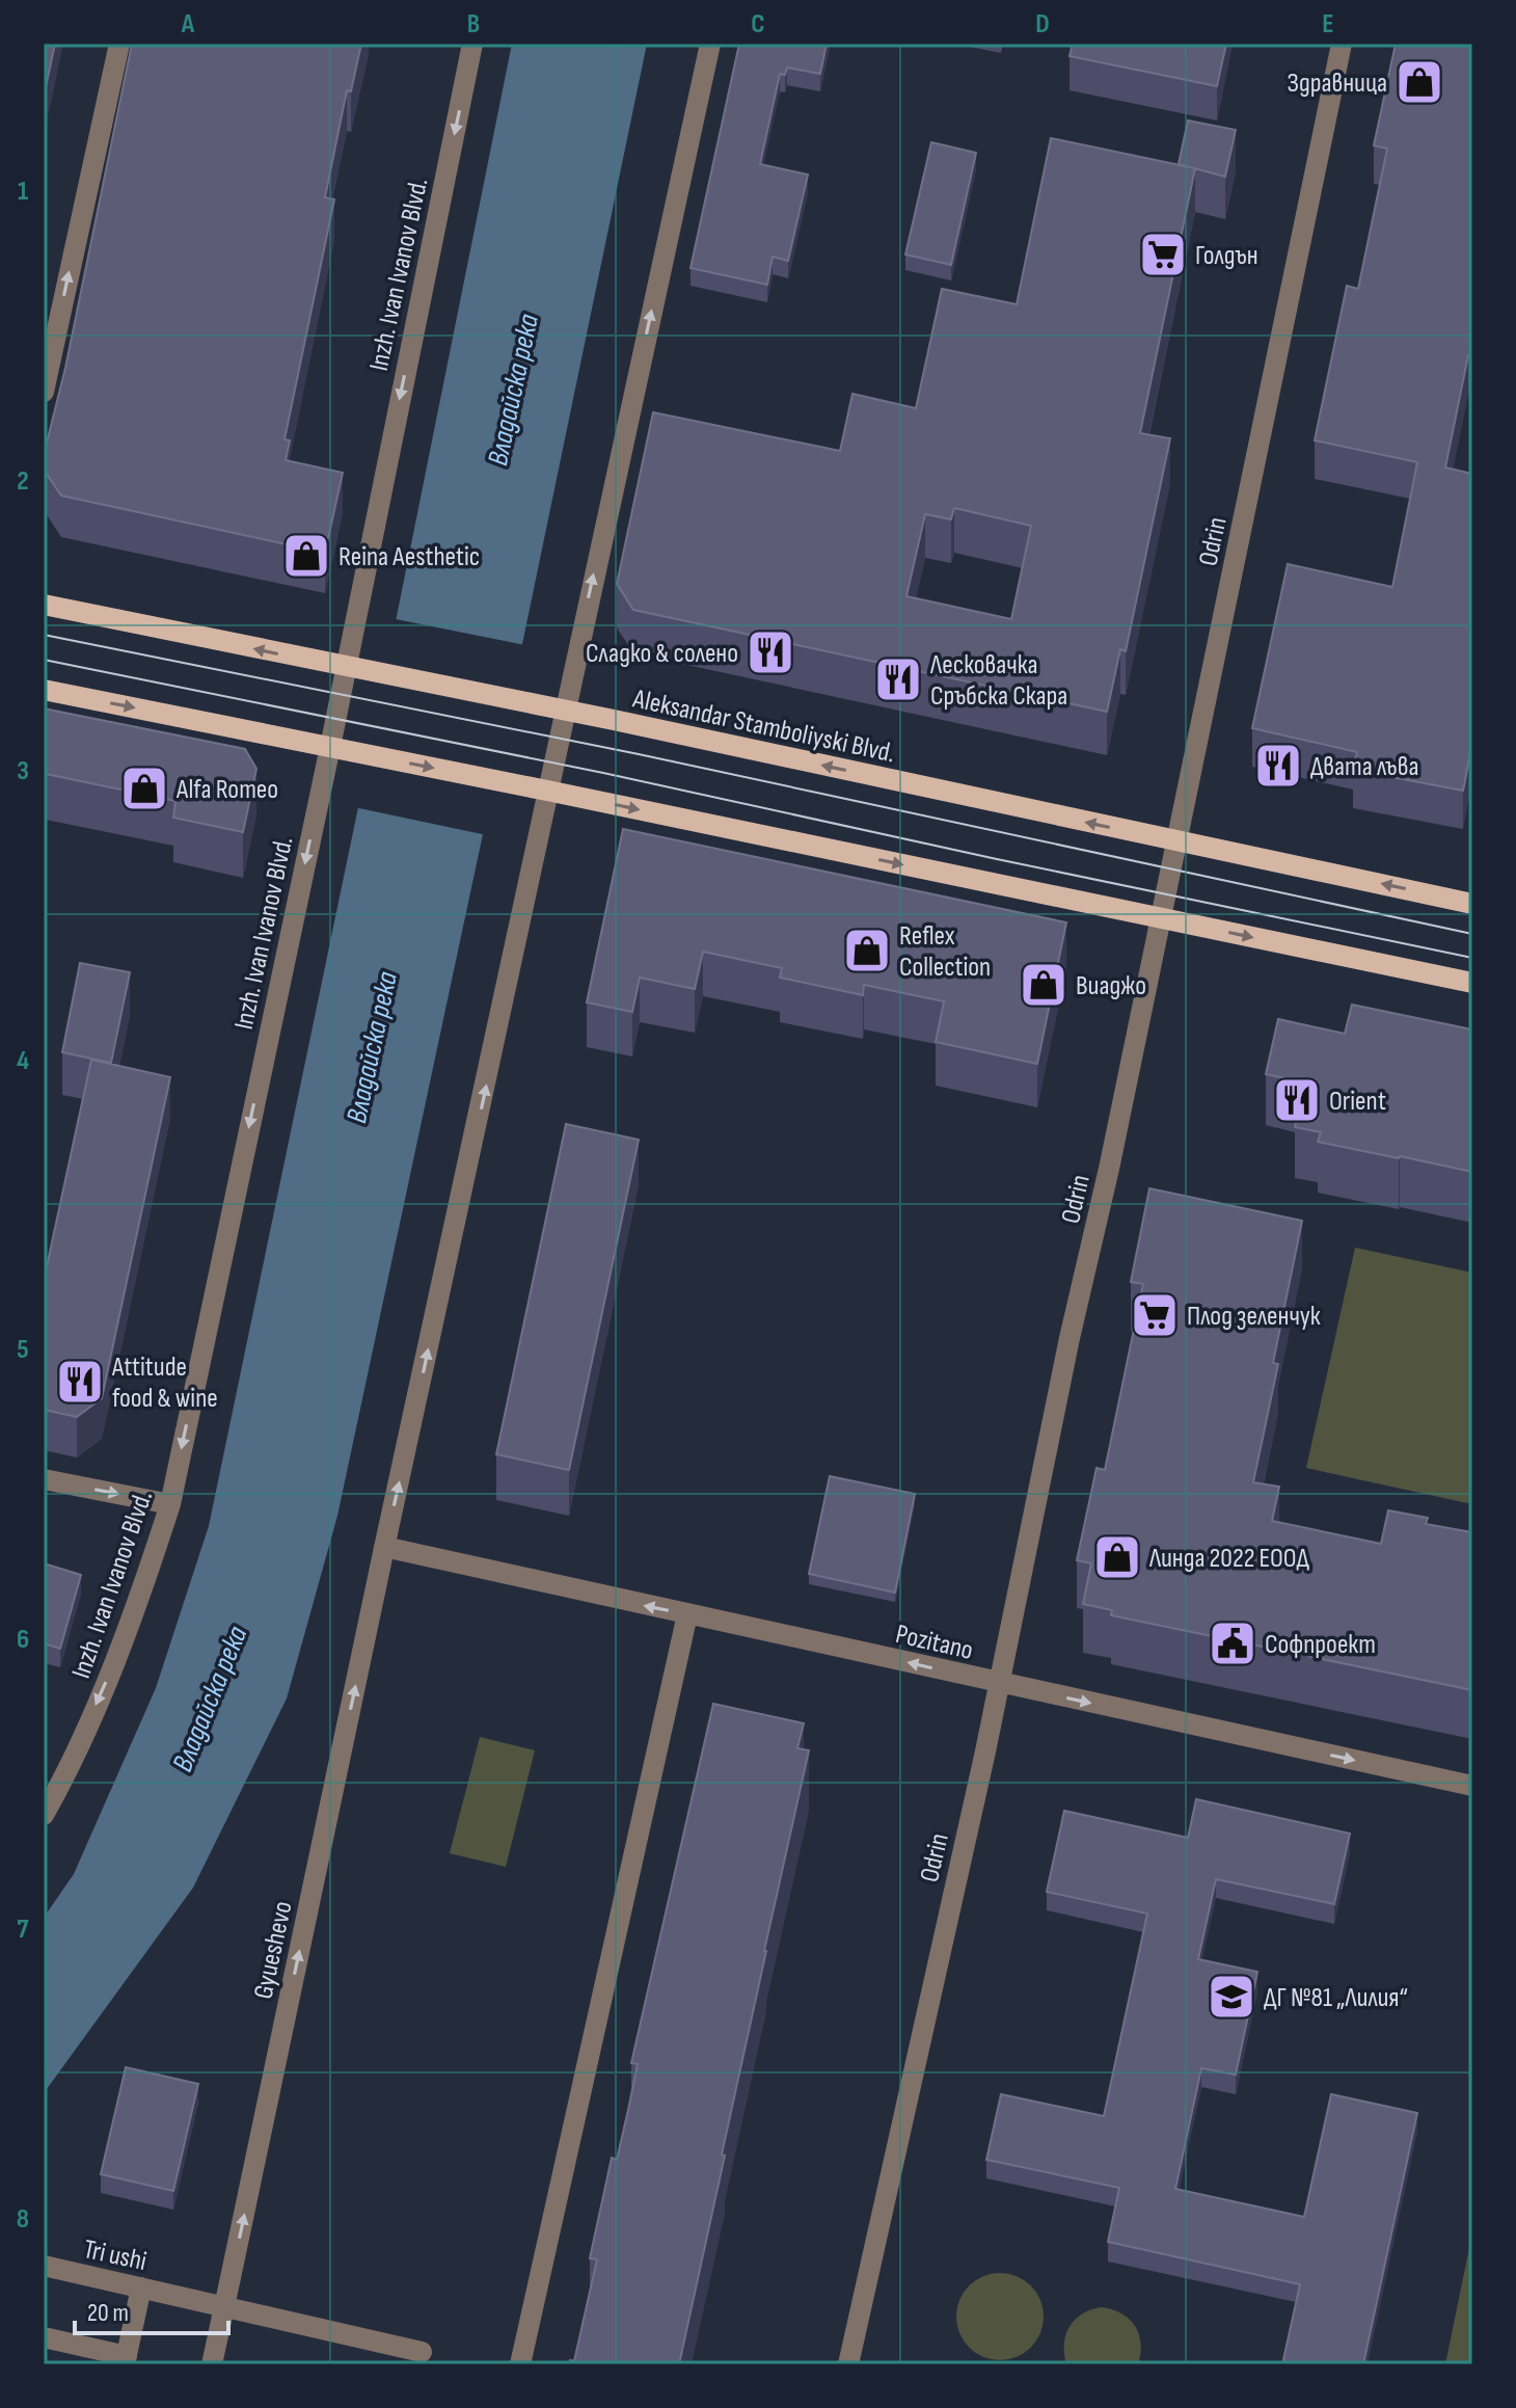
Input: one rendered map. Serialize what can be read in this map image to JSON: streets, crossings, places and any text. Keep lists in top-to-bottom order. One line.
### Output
{"streets":{"main road":["Aleksandar Stamboliyski Blvd."],"street":["Inzh. Ivan Ivanov Blvd.","Odrin","Pozitano","Gyueshevo","Tri ushi"]},"crossings":[["Inzh. Ivan Ivanov Blvd.","Aleksandar Stamboliyski Blvd."],["Odrin","Aleksandar Stamboliyski Blvd."],["Odrin","Pozitano"],["Pozitano","Gyueshevo"],["Gyueshevo","Tri ushi"]],"one_way":["Inzh. Ivan Ivanov Blvd.","Gyueshevo"],"water":["Владайска река"],"places":{"shop":["Здравница","Reina Aesthetic","Alfa Romeo","Reflex Collection","Виаджо","Линда 2022 ЕООД"],"supermarket":["Голдън","Плод зеленчук"],"restaurant":["Сладко & солено","Лесковачка Сръбска Скара","Двата лъва","Orient","Attitude food & wine"],"public building":["Софпроект"],"school or university":["ДГ №81 „Лилия“"]},"scale_bar":"20 m","grid":{"columns":["A","B","C","D","E"],"rows":["1","2","3","4","5","6","7","8"]}}
